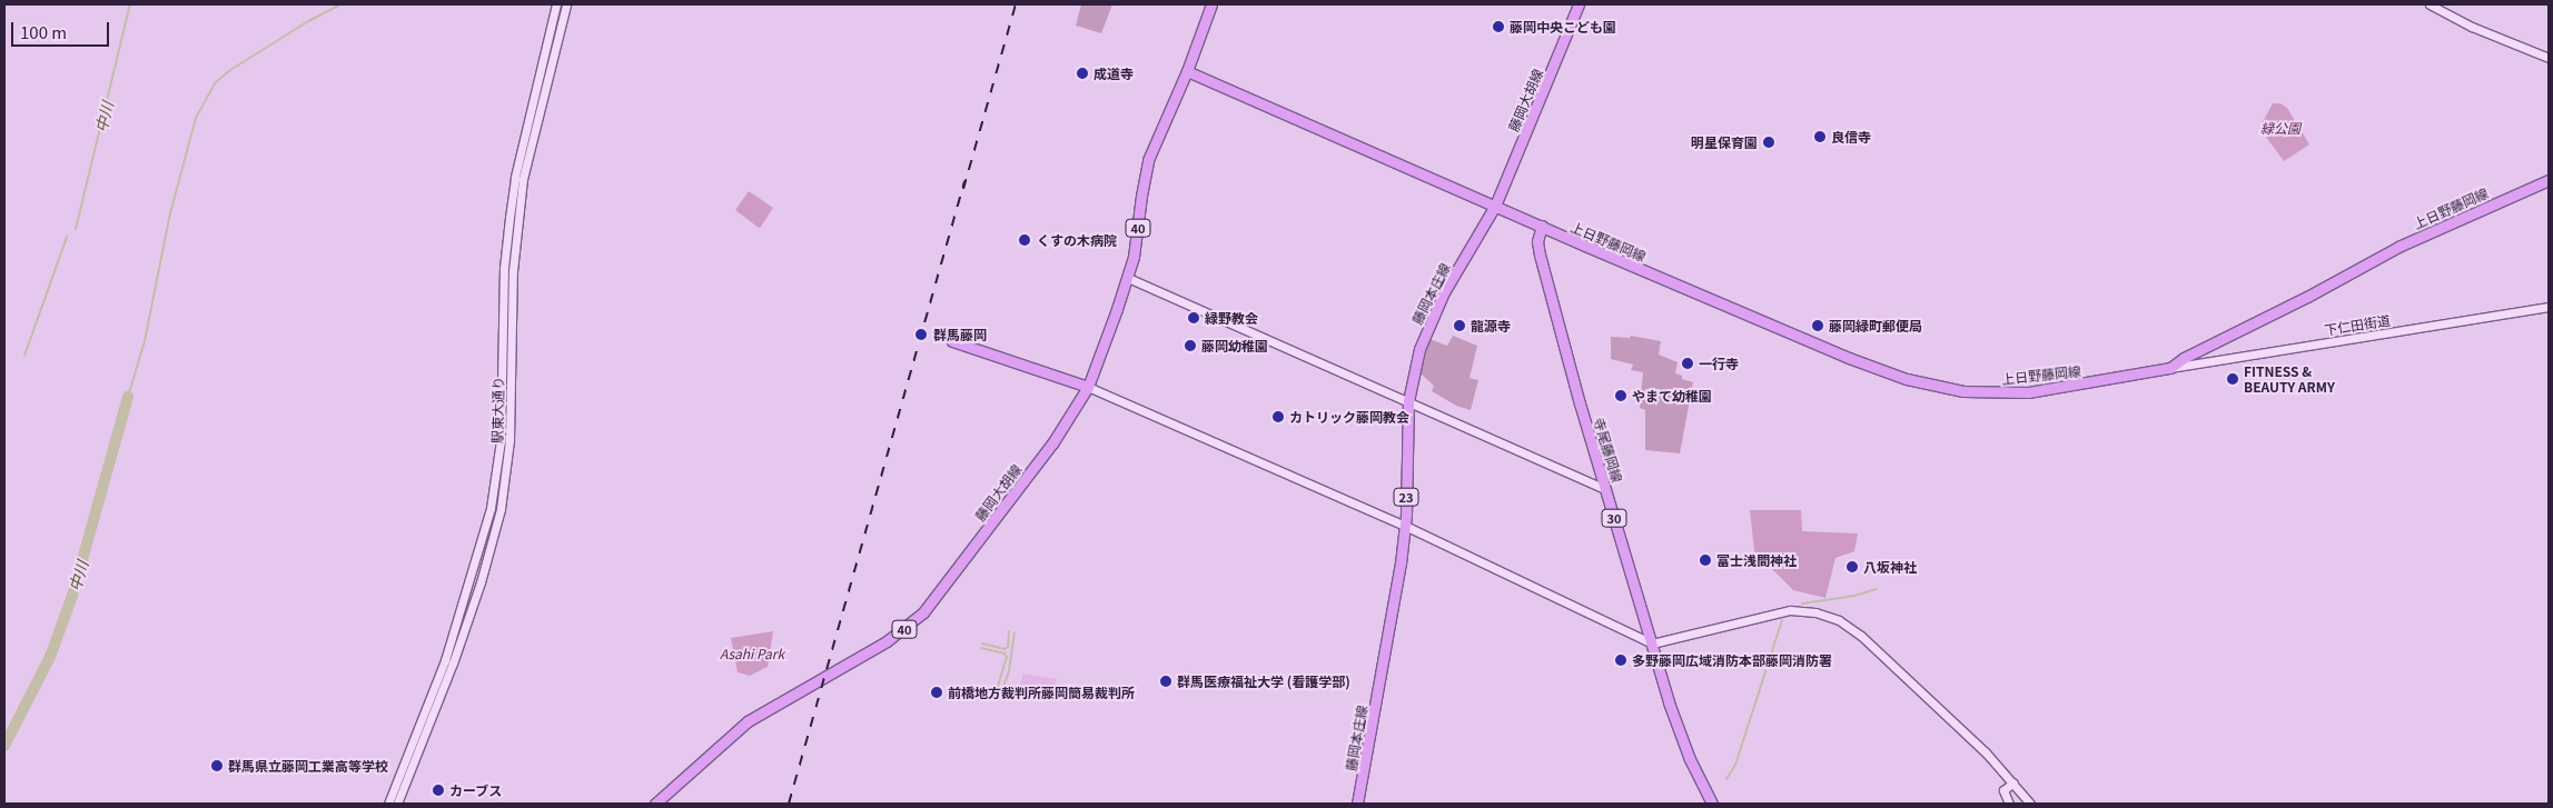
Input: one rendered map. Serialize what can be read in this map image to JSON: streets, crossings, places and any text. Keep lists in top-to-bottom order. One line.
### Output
{"streets":{"main road":["藤岡大胡線","上日野藤岡線","40","藤岡本庄線","寺尾藤岡線","23","30"],"street":["下仁田街道","駅東大通り"]},"crossings":[["藤岡大胡線","上日野藤岡線"],["藤岡大胡線","藤岡本庄線"],["上日野藤岡線","藤岡本庄線"],["上日野藤岡線","下仁田街道"],["上日野藤岡線","寺尾藤岡線"]],"water":["中川"],"parks":["緑公園","Asahi Park"],"places":["藤岡中央こども園","成道寺","良信寺","明星保育園","くすの木病院","緑野教会","龍源寺","藤岡緑町郵便局","群馬藤岡","藤岡幼稚園","一行寺","FITNESS & BEAUTY ARMY","やまて幼稚園","カトリック藤岡教会","富士浅間神社","八坂神社","多野藤岡広域消防本部藤岡消防署","群馬医療福祉大学 (看護学部)","前橋地方裁判所藤岡簡易裁判所","群馬県立藤岡工業高等学校","カーブス"],"scale_bar":"100 m"}
